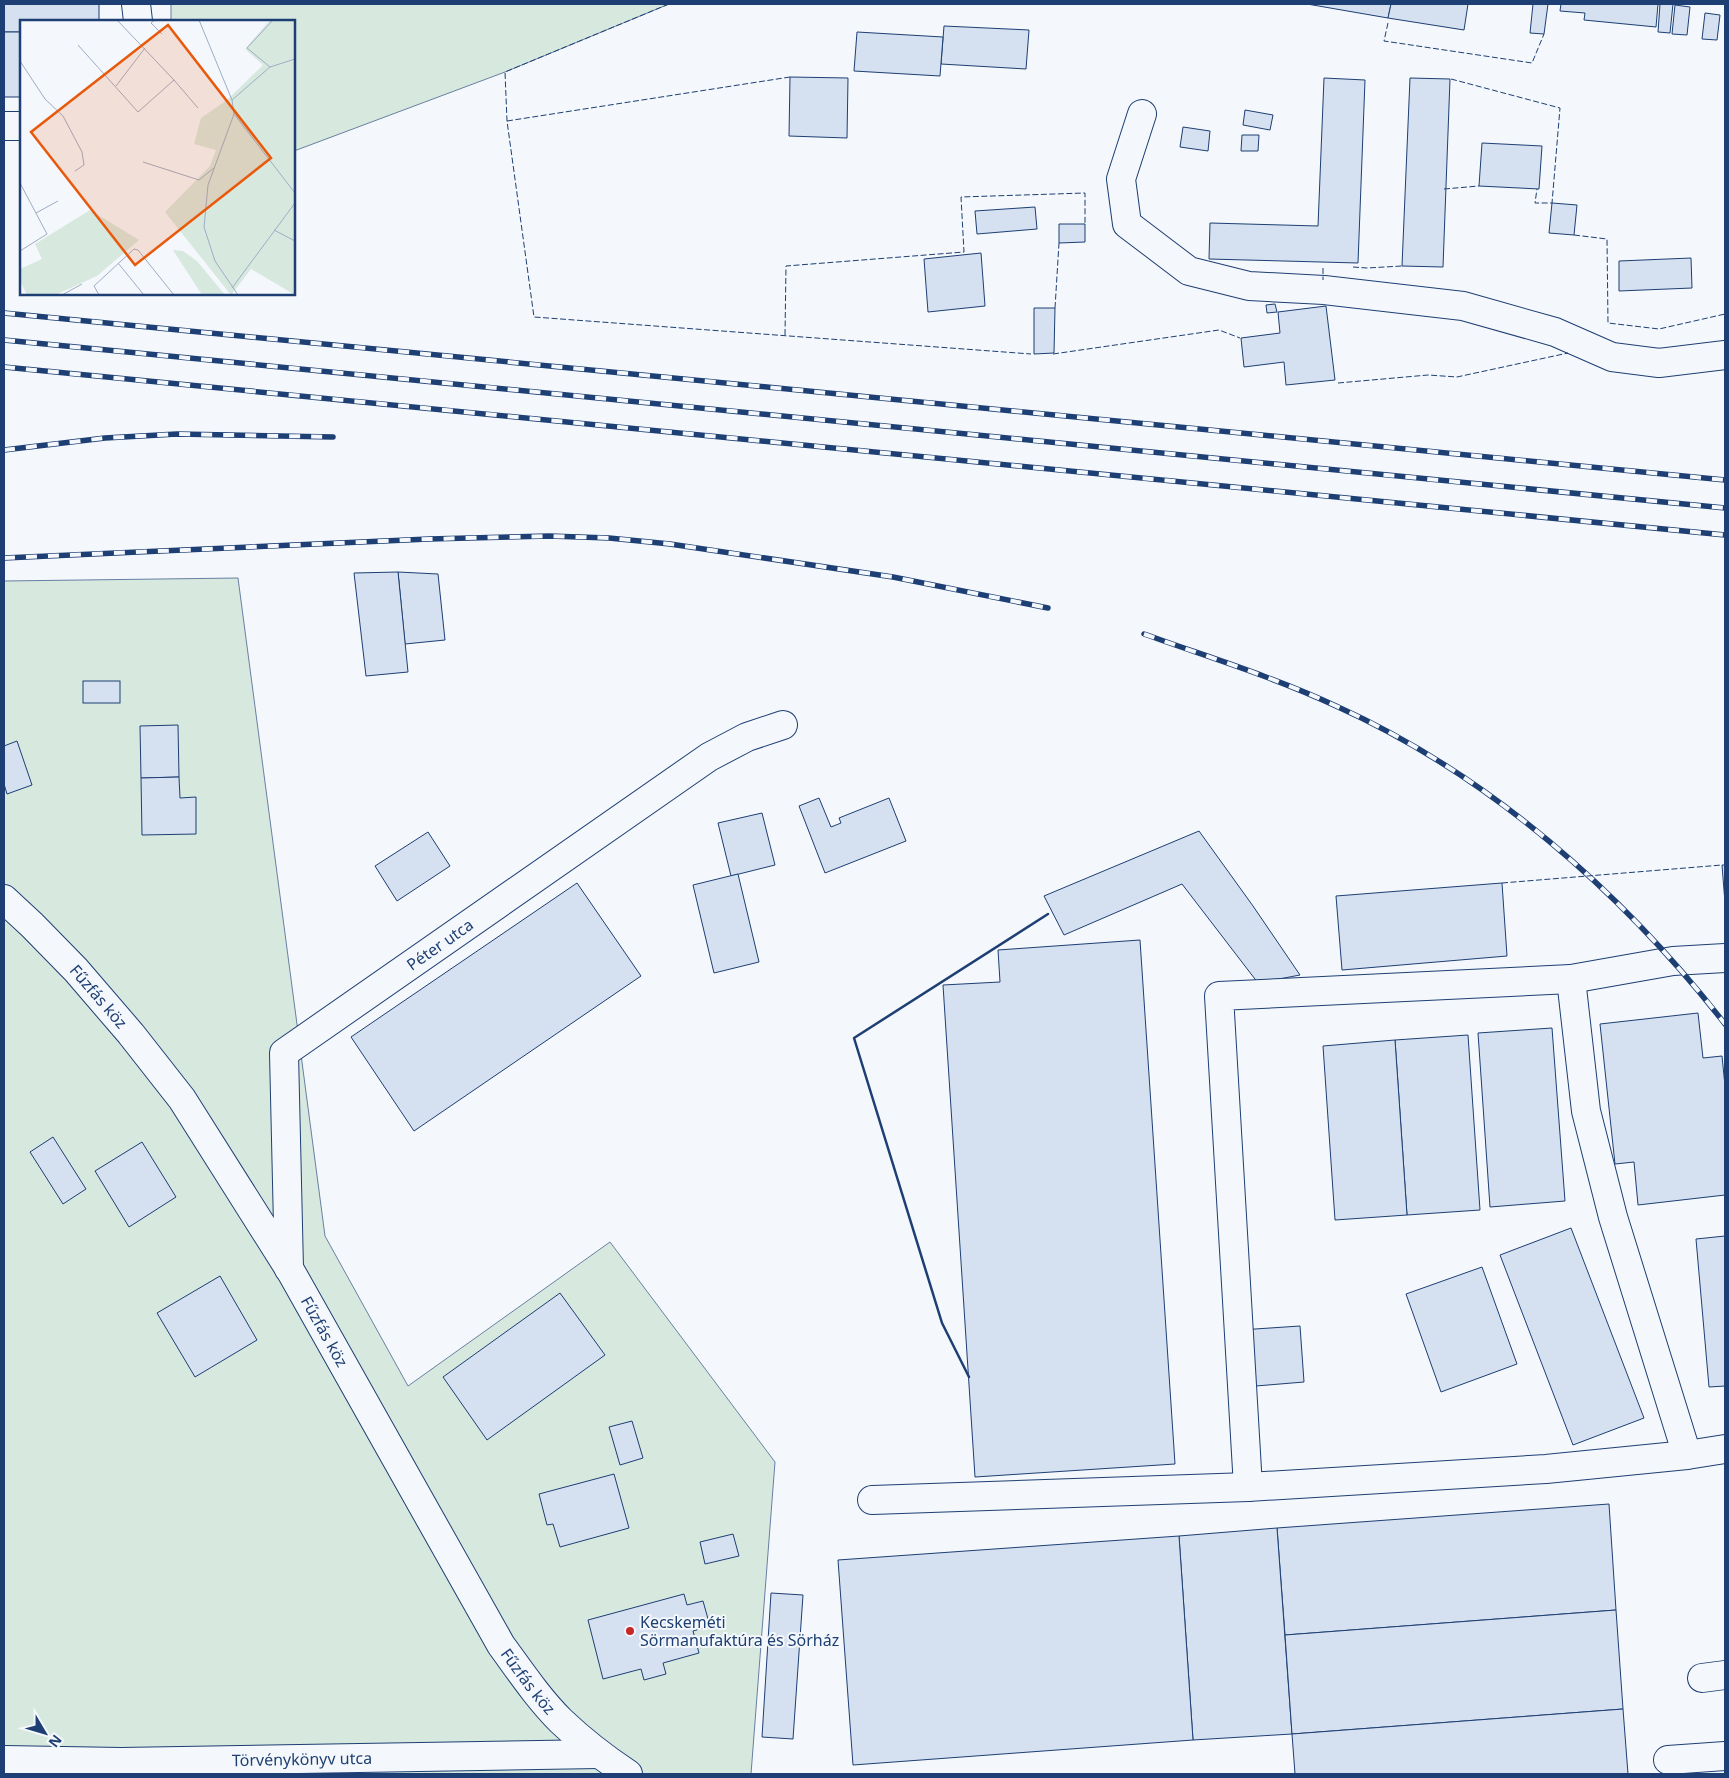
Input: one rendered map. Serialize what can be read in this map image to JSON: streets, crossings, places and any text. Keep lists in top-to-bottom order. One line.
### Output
{"streets":{"street":["Péter utca","Fűzfás köz","Törvénykönyv utca"]},"crossings":[["Péter utca","Fűzfás köz"],["Fűzfás köz","Törvénykönyv utca"]],"places":["Kecskeméti Sörmanufaktúra és Sörház"],"north":"bottom right"}
